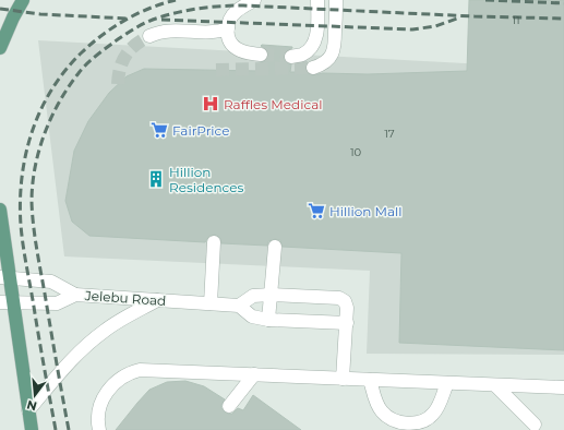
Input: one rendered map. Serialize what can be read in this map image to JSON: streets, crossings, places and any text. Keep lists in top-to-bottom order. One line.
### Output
{"streets":{"street":["Jelebu Road"]},"places":{"hospital":["Raffles Medical"],"supermarket":["FairPrice","Hillion Mall"],"building":["Hillion Residences"]},"house_numbers":["11","17","10"],"north":"bottom"}
